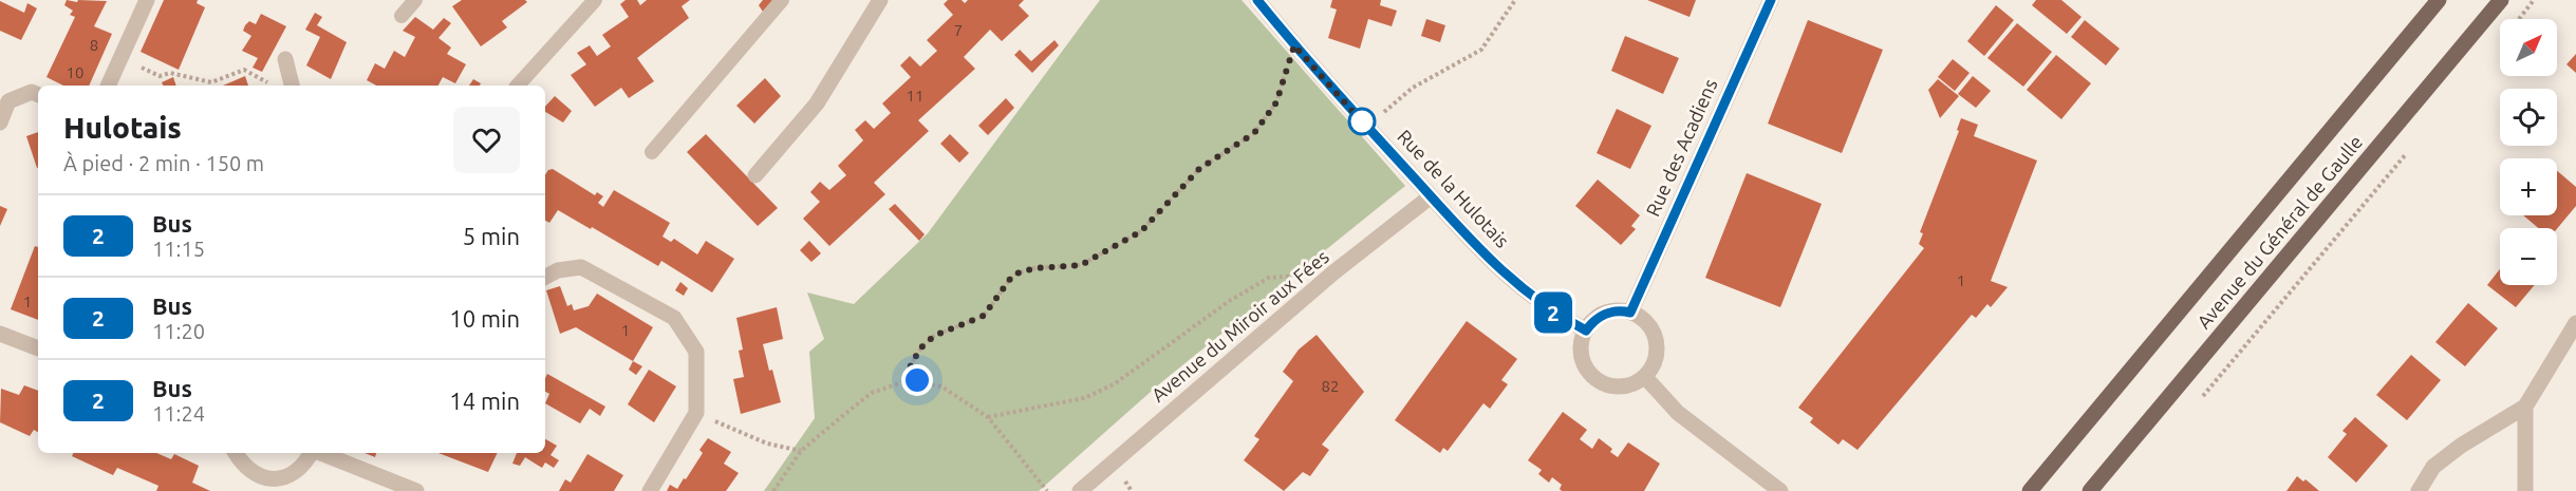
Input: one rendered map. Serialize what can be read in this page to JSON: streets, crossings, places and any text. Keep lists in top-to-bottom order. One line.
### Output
{"streets":{"main road":["Avenue du Général de Gaulle"],"street":["Rue des Acadiens","Rue de la Hulotais","Avenue du Miroir aux Fées"]},"crossings":[["Rue des Acadiens","Rue de la Hulotais"],["Rue de la Hulotais","Avenue du Miroir aux Fées"]],"lines":["bus line 2"],"house_numbers":["7","8","10","11","1","1","1","82"],"north":"top right","page":{"on_map":"2","map_buttons":["+","−"],"heading":["Hulotais","À pied · 2 min · 150 m"],"list":[{"mark":"2","name":"Bus","note":"11:15","value":"5 min"},{"mark":"2","name":"Bus","note":"11:20","value":"10 min"},{"mark":"2","name":"Bus","note":"11:24","value":"14 min"}]}}
